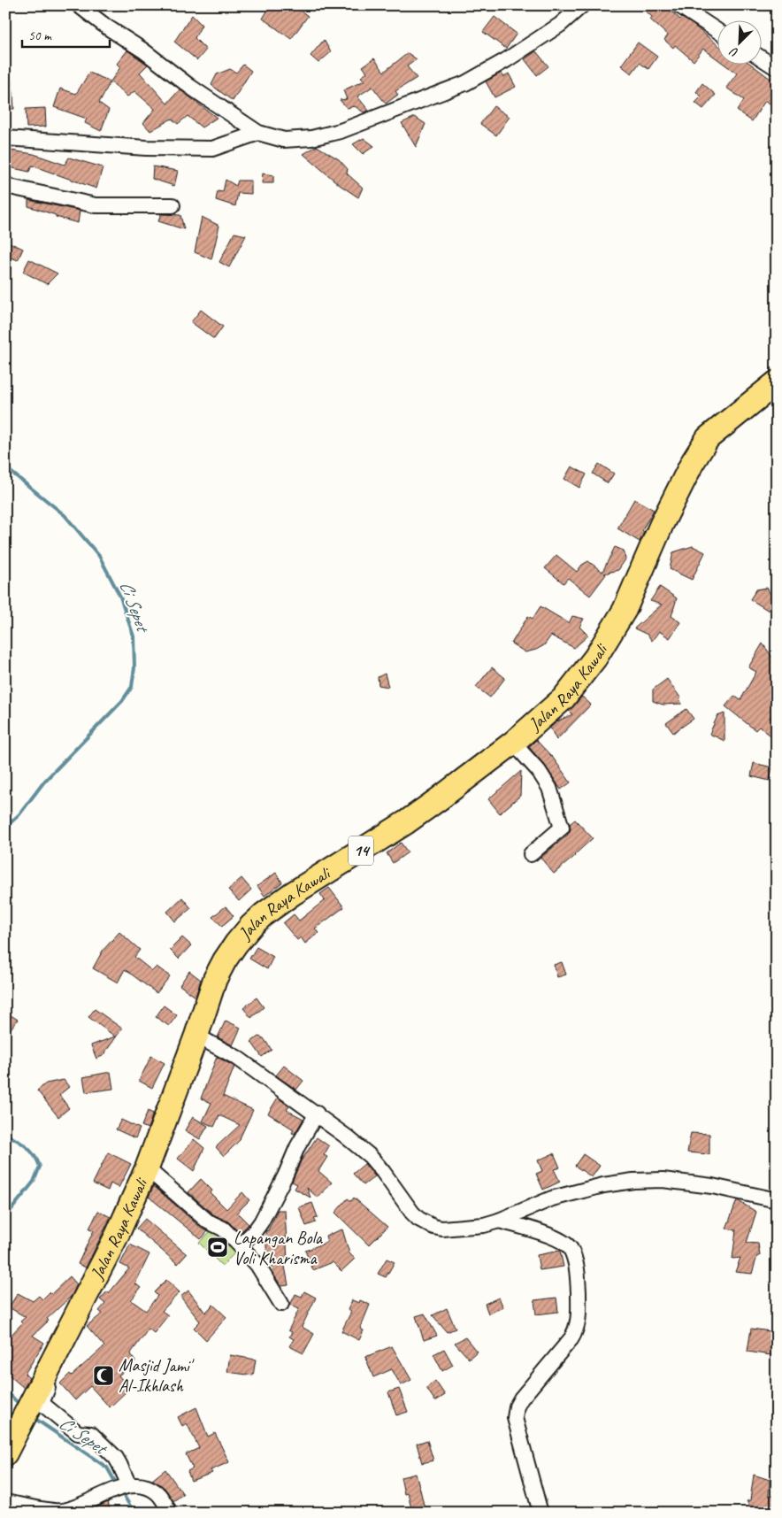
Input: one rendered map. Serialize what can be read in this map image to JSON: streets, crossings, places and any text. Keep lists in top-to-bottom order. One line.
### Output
{"streets":{"highway":["Jalan Raya Kawali","14"]},"water":["Ci Sepet"],"places":{"sports":["Lapangan Bola Voli Kharisma"],"mosque":["Masjid Jami' Al-Ikhlash"]},"scale_bar":"50 m","north":"bottom left"}
